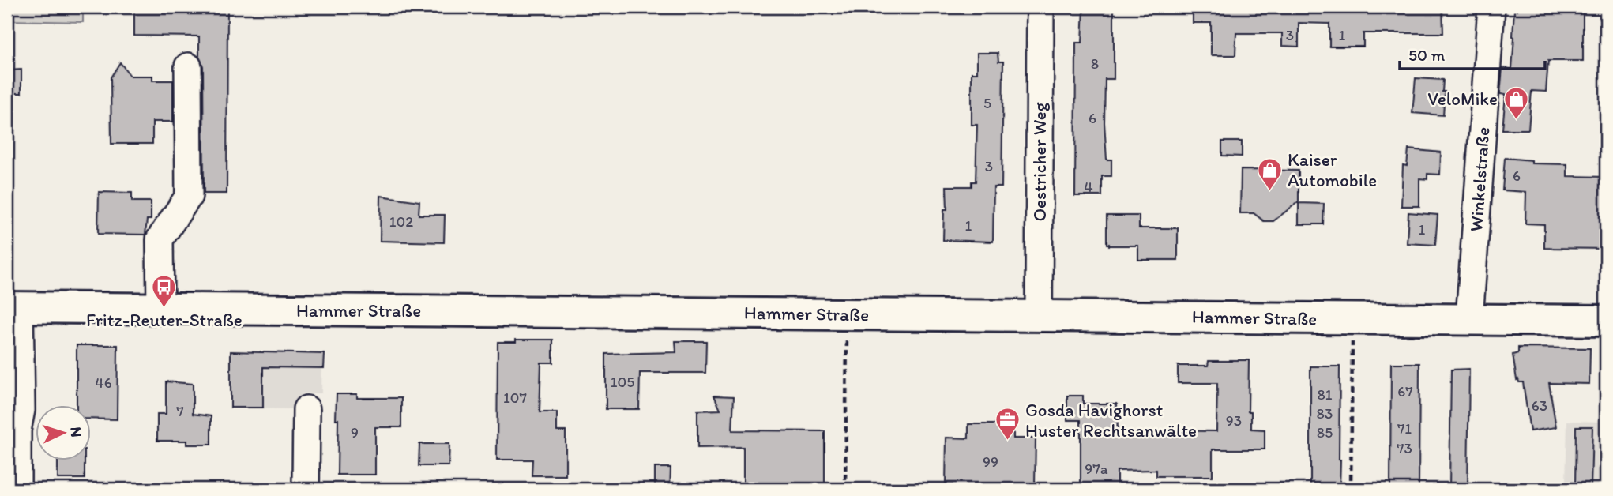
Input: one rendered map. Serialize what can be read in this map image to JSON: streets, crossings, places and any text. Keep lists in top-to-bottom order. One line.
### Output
{"streets":{"main road":["Hammer Straße"],"street":["Oestricher Weg","Winkelstraße"]},"crossings":[["Oestricher Weg","Hammer Straße"],["Winkelstraße","Hammer Straße"]],"places":{"shop":["VeloMike","Kaiser Automobile"],"bus stop":["Fritz-Reuter-Straße"],"office":["Gosda Havighorst Huster Rechtsanwälte"]},"house_numbers":["3","1","8","5","6","3","6","4","102","1","1","105","46","67","81","107","63","7","83","93","71","9","85","73","99","97a"],"scale_bar":"50 m","north":"right"}
